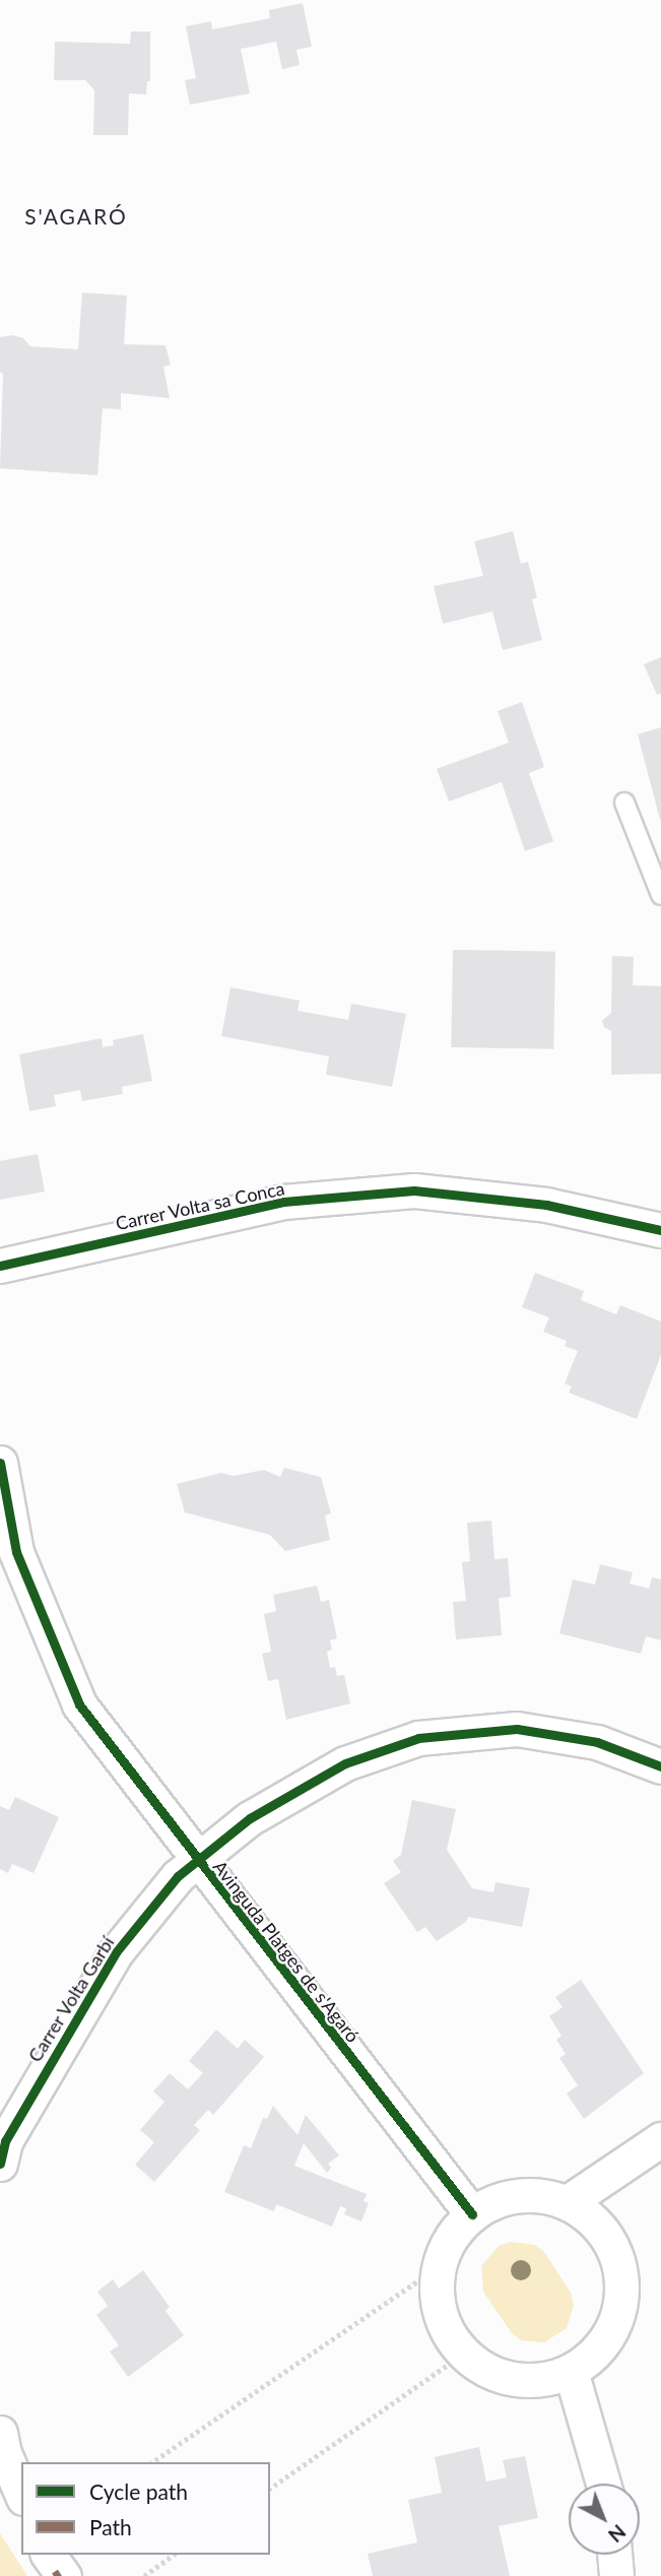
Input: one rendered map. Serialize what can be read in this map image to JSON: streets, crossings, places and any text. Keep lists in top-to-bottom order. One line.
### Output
{"streets":{"street":["Carrer Volta sa Conca","Avinguda Platges de s'Agaró","Carrer Volta Garbí"]},"crossings":[["Avinguda Platges de s'Agaró","Carrer Volta Garbí"]],"districts":["S'AGARÓ"],"legend":["Cycle path","Path"],"north":"bottom right"}
